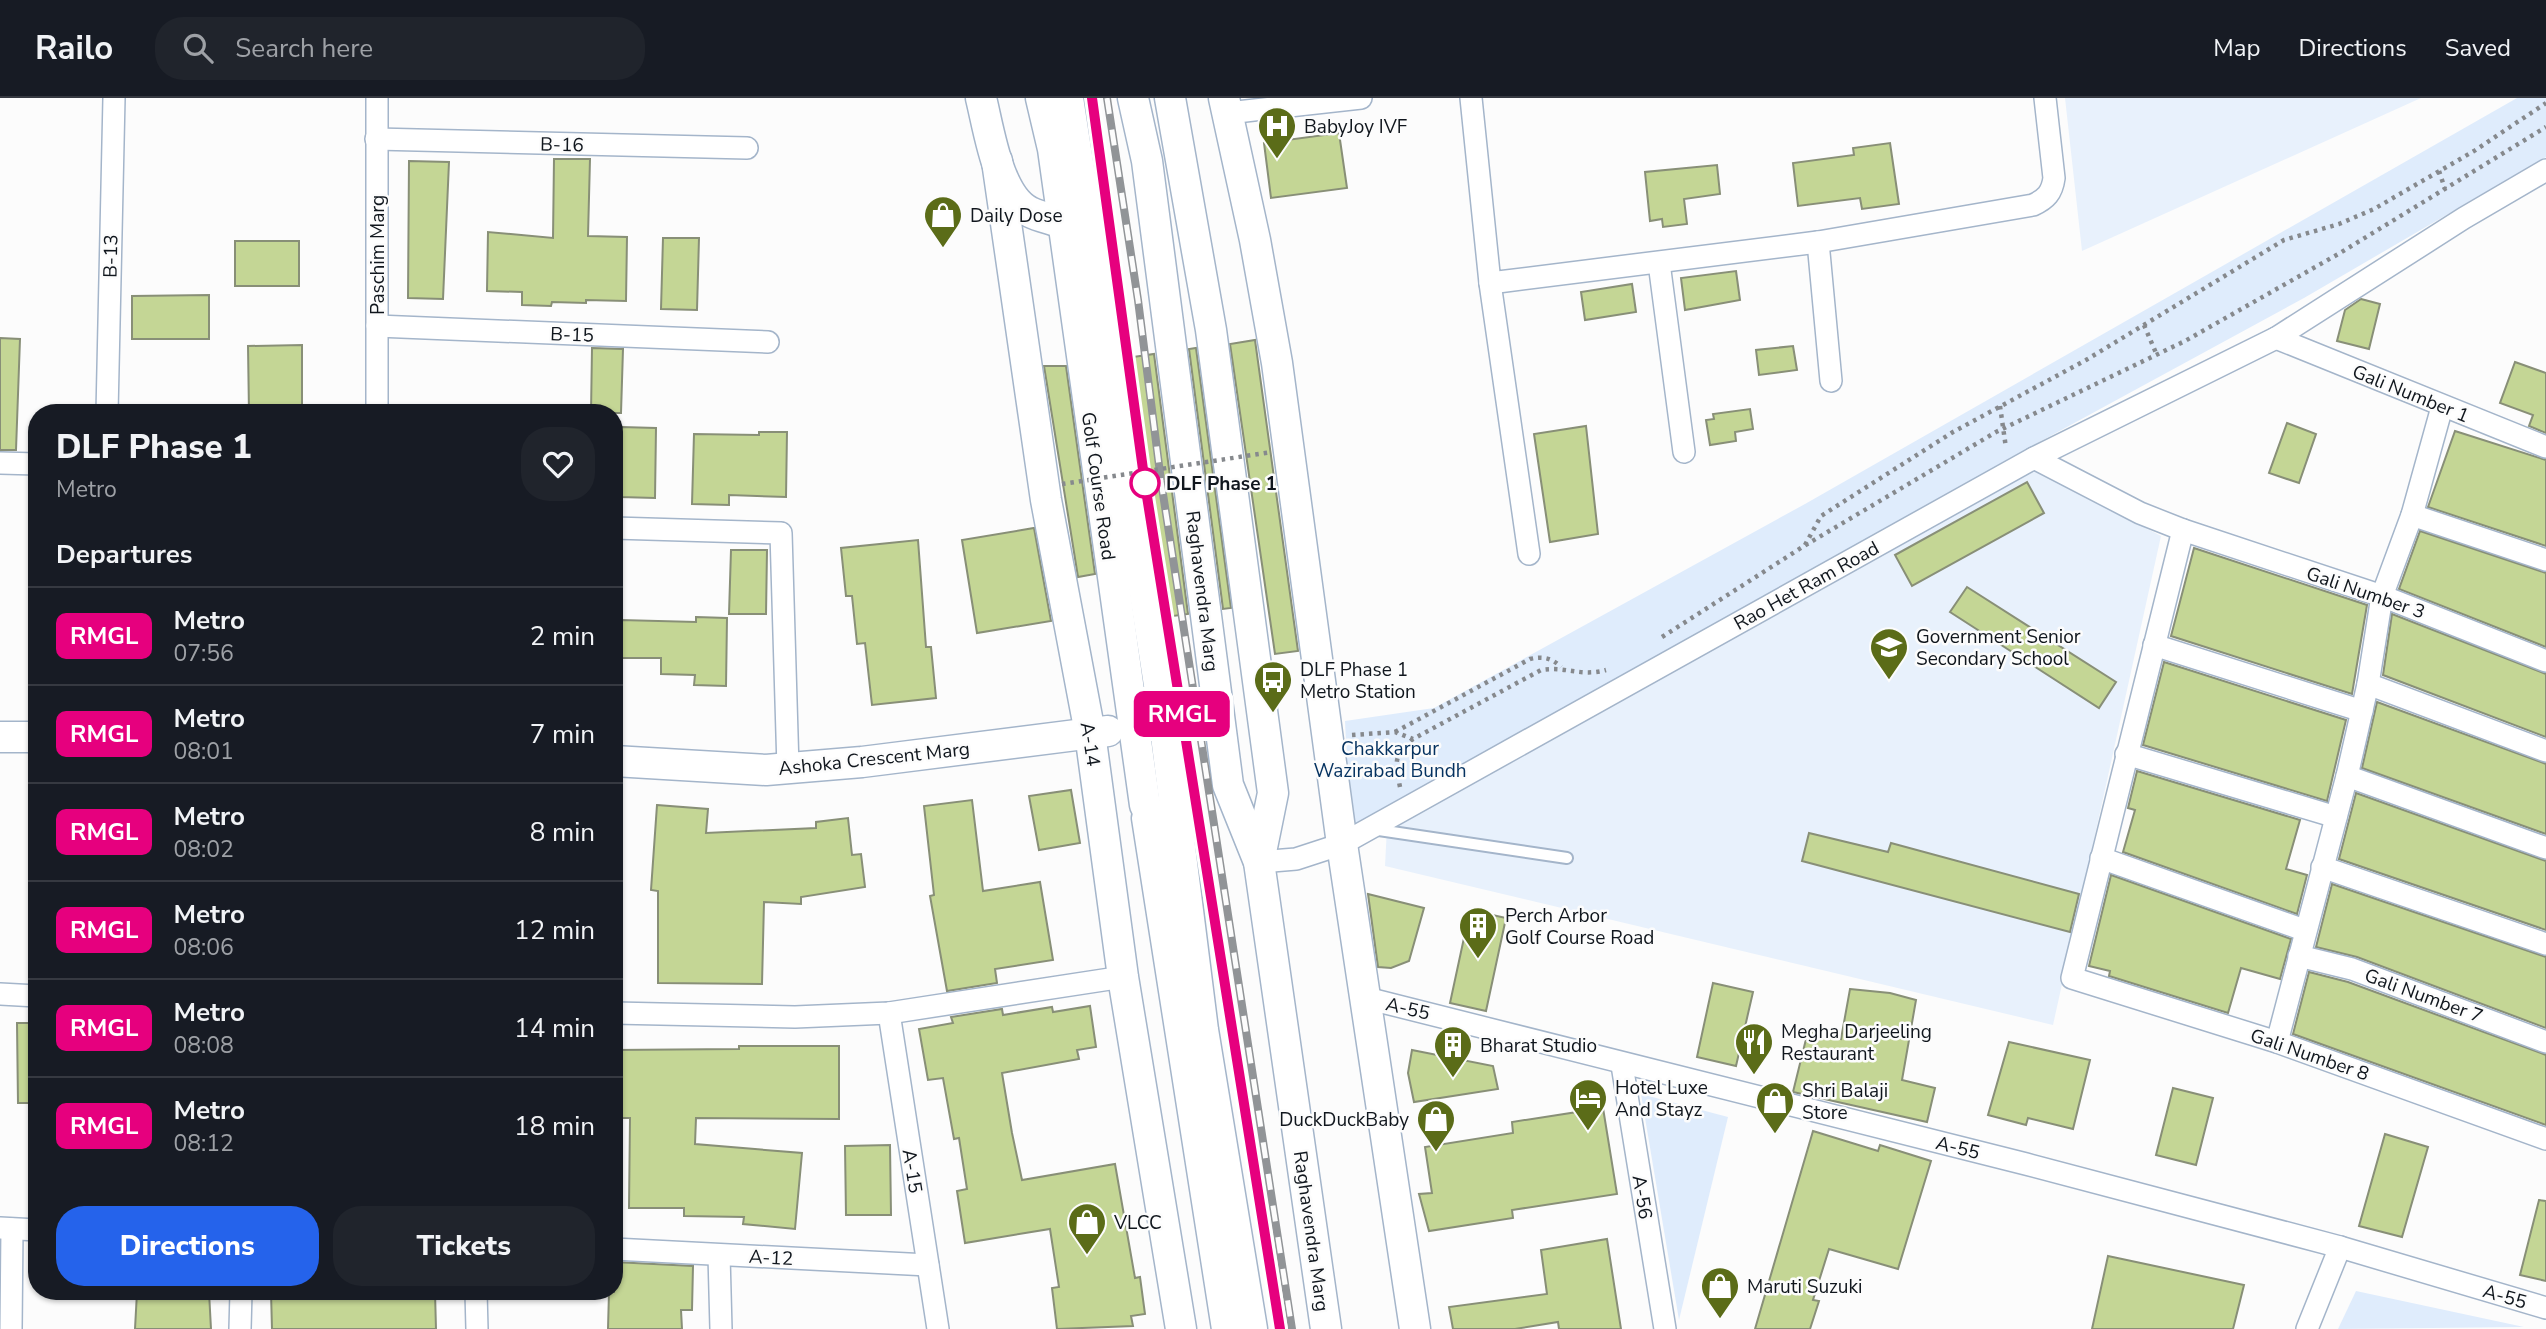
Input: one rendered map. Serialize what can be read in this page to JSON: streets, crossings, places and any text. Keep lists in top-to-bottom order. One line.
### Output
{"streets":{"street":["B-16","Paschim Marg","B-13","B-15","Gali Number 1","Golf Course Road","Rao Het Ram Road","Raghavendra Marg","Gali Number 3","A-14","Ashoka Crescent Marg","Gali Number 7","A-55","Gali Number 8","A-15","A-56","A-12"]},"crossings":[["B-16","Paschim Marg"],["Paschim Marg","B-15"],["Gali Number 1","Rao Het Ram Road"],["Golf Course Road","Ashoka Crescent Marg"],["Rao Het Ram Road","Raghavendra Marg"],["Rao Het Ram Road","Gali Number 3"],["A-14","Ashoka Crescent Marg"],["A-55","A-56"],["A-15","A-12"]],"parks":["Chakkarpur Wazirabad Bundh"],"places":{"hospital":["BabyJoy IVF"],"shop":["Daily Dose","Shri Balaji Store","DuckDuckBaby","VLCC","Maruti Suzuki"],"other":["DLF Phase 1"],"school or university":["Government Senior Secondary School"],"bus stop":["DLF Phase 1 Metro Station"],"building":["Perch Arbor Golf Course Road","Bharat Studio"],"restaurant":["Megha Darjeeling Restaurant"],"hotel":["Hotel Luxe And Stayz"]},"lines":["metro line RMGL"],"page":{"header":"Railo","search":"Search here","nav":["Map","Directions","Saved"],"on_map":"RMGL","heading":[["DLF Phase 1","Metro"],"Departures"],"list":[{"mark":"RMGL","name":"Metro","note":"07:56","value":"2 min"},{"mark":"RMGL","name":"Metro","note":"08:01","value":"7 min"},{"mark":"RMGL","name":"Metro","note":"08:02","value":"8 min"},{"mark":"RMGL","name":"Metro","note":"08:06","value":"12 min"},{"mark":"RMGL","name":"Metro","note":"08:08","value":"14 min"},{"mark":"RMGL","name":"Metro","note":"08:12","value":"18 min"}],"buttons":["Directions","Tickets"]}}
